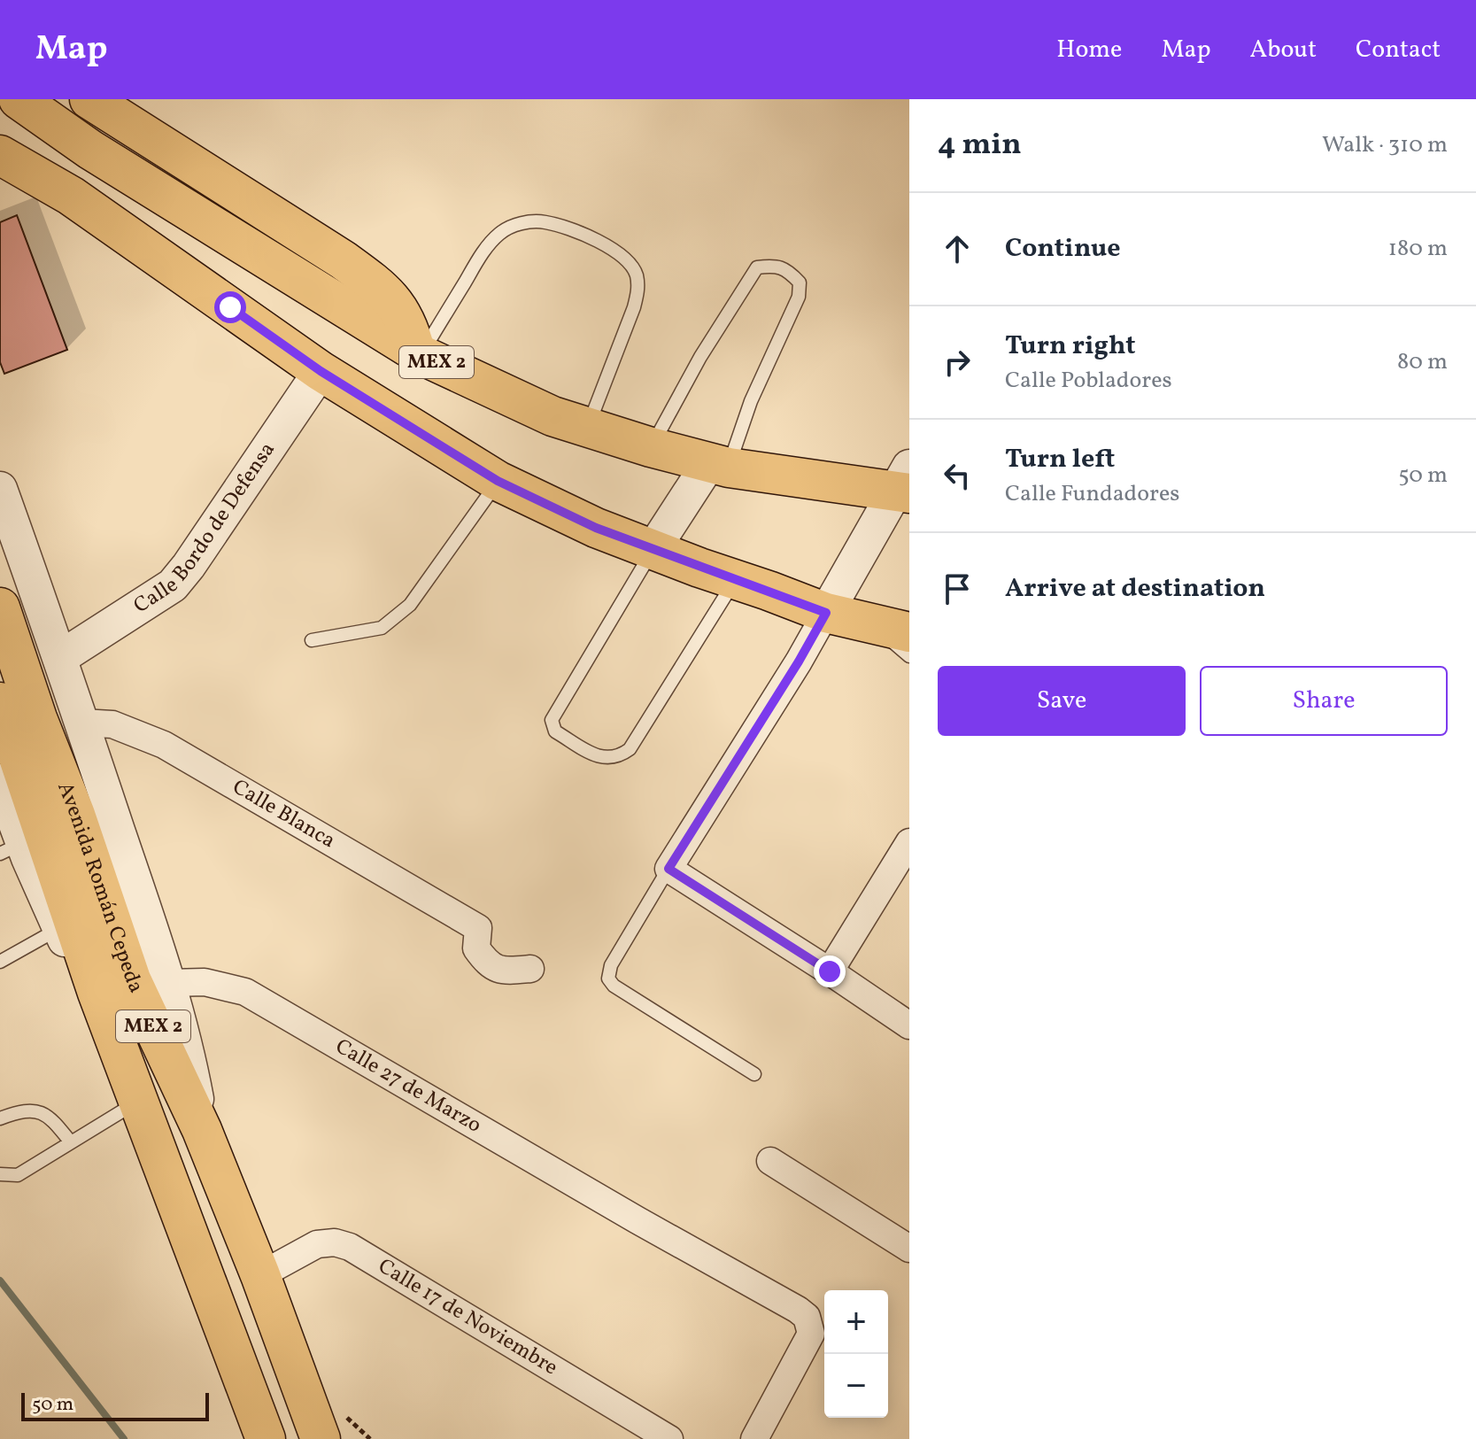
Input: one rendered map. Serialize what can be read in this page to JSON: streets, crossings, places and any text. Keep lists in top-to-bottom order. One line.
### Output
{"streets":{"main road":["MEX 2","Avenida Román Cepeda"],"street":["Calle Bordo de Defensa","Calle Blanca","Calle 27 de Marzo","Calle 17 de Noviembre"]},"crossings":[["MEX 2","Calle Bordo de Defensa"],["MEX 2","Calle Blanca"],["MEX 2","Avenida Román Cepeda"],["MEX 2","Calle 27 de Marzo"],["Avenida Román Cepeda","Calle 17 de Noviembre"]],"scale_bar":"50 m","page":{"header":"Map","nav":["Home","Map","About","Contact"],"heading":["4 min","Walk · 310 m"],"list":[["Continue","180 m"],["Turn right","Calle Pobladores","80 m"],["Turn left","Calle Fundadores","50 m"],"Arrive at destination"],"buttons":["Save","Share"],"map_buttons":["+","−"],"scale":"50 m"}}
